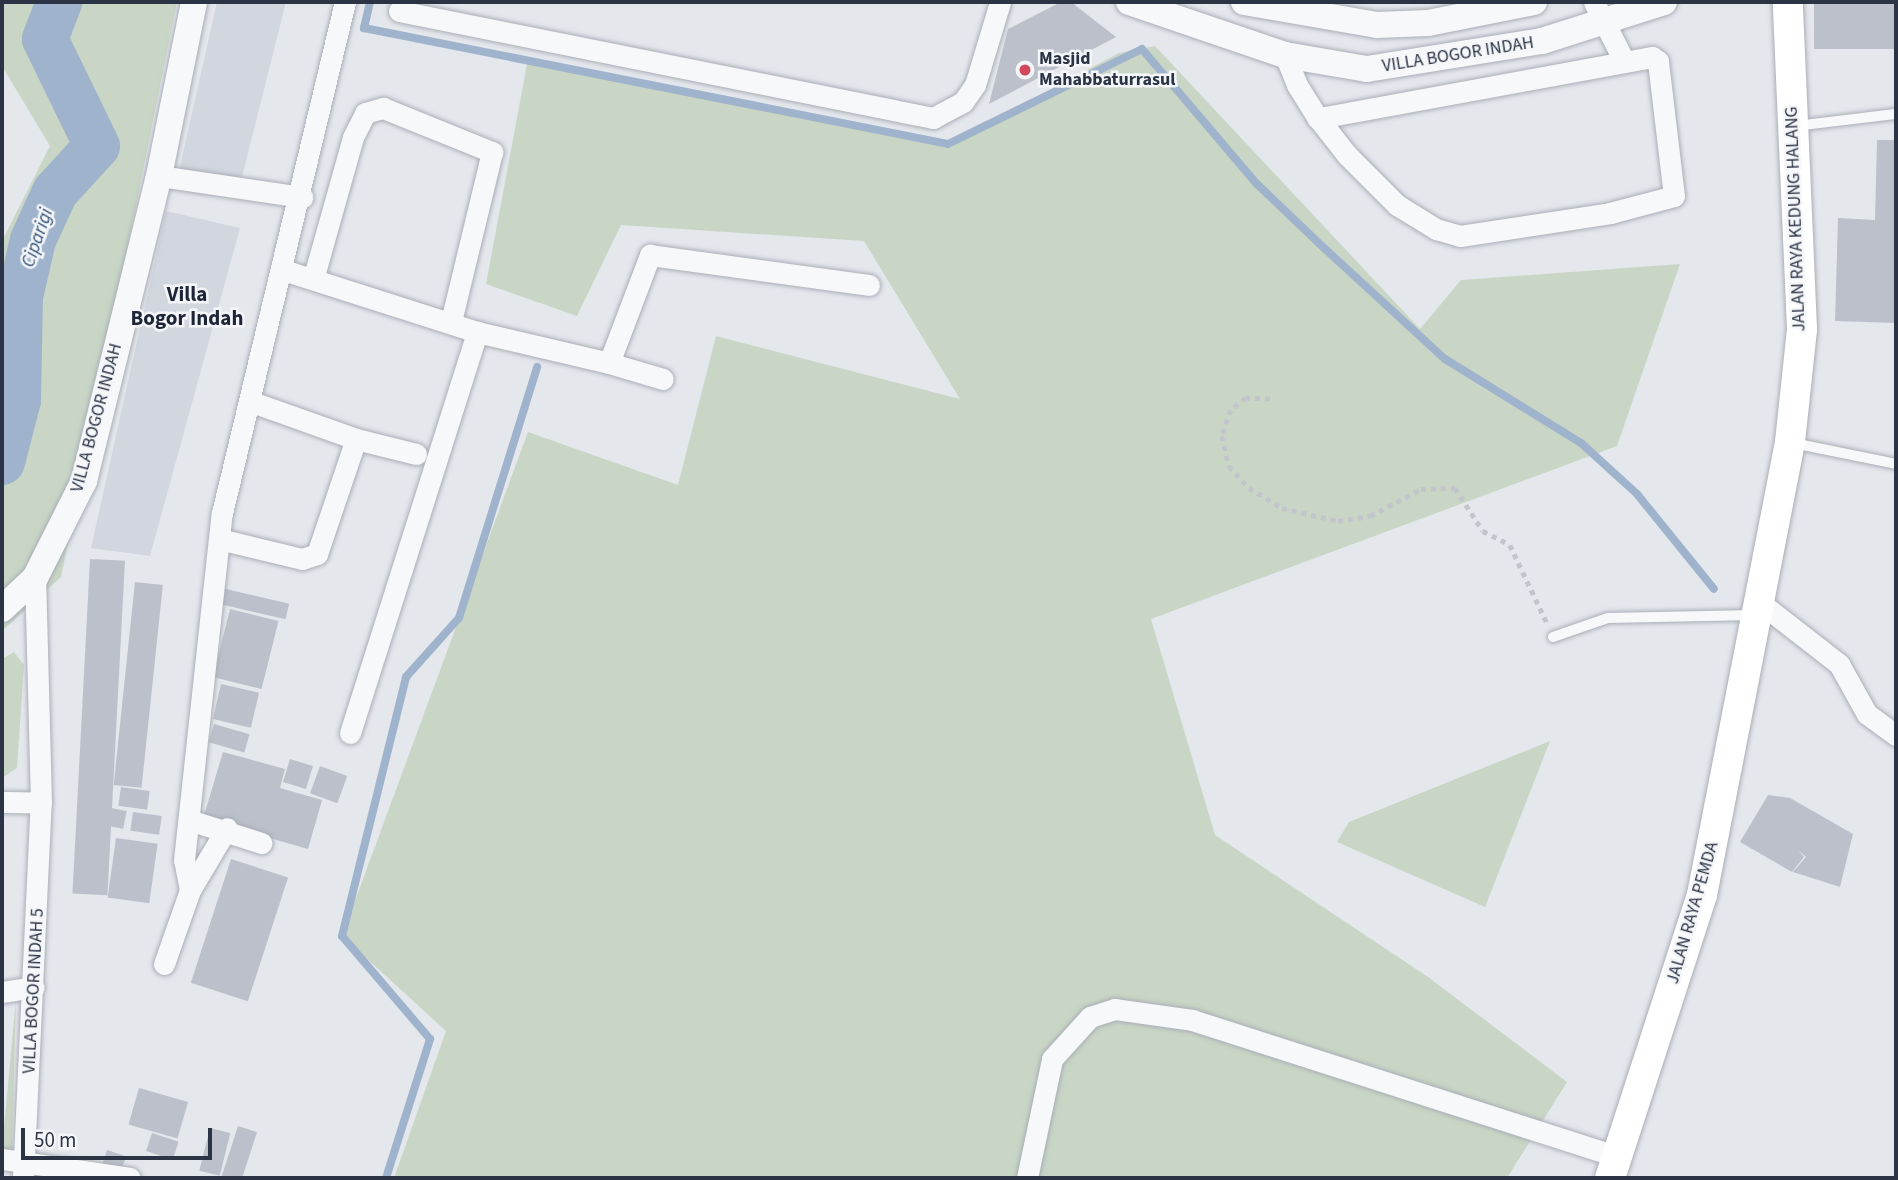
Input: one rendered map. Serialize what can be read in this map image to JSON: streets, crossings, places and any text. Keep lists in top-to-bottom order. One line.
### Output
{"streets":{"main road":["JALAN RAYA KEDUNG HALANG","JALAN RAYA PEMDA"],"street":["VILLA BOGOR INDAH","VILLA BOGOR INDAH 5"]},"crossings":[["VILLA BOGOR INDAH","VILLA BOGOR INDAH 5"],["JALAN RAYA KEDUNG HALANG","JALAN RAYA PEMDA"]],"districts":["Villa Bogor Indah"],"water":["Ciparigi"],"places":["Masjid Mahabbaturrasul"],"scale_bar":"50 m"}
